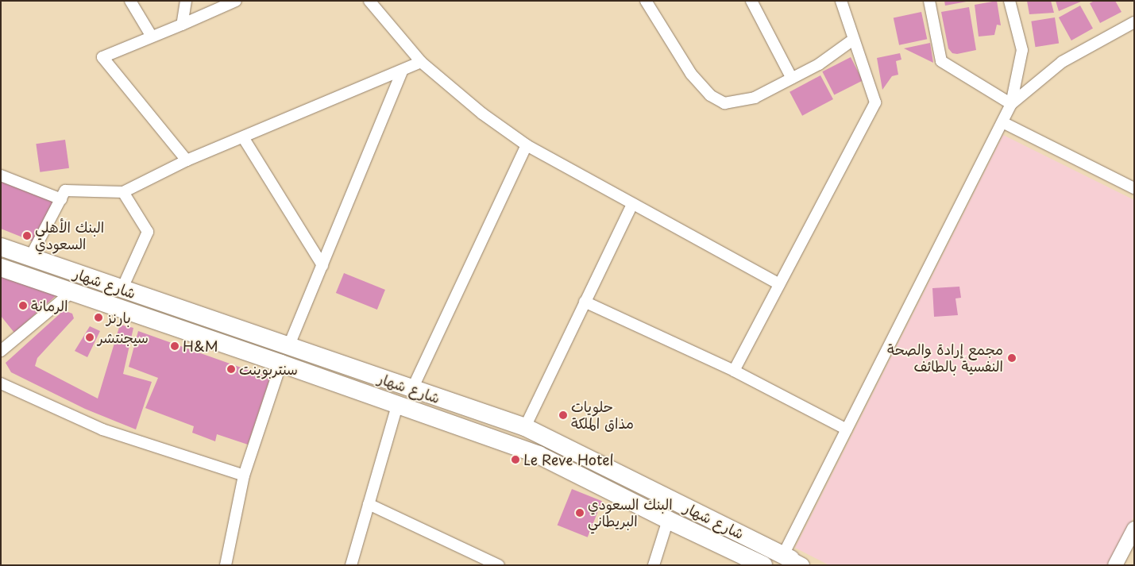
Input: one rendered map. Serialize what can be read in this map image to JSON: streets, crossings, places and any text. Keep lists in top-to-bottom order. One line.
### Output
{"streets":{"main road":["شارع شهار"]},"places":["البنك الأهلي السعودي","الرمانة","بارنز","سيجنتشر","H&M","مجمع إرادة والصحة النفسية بالطائف","سنتربوينت","حلويات مذاق الملكة","Le Reve Hotel","البنك السعودي البريطاني"]}
